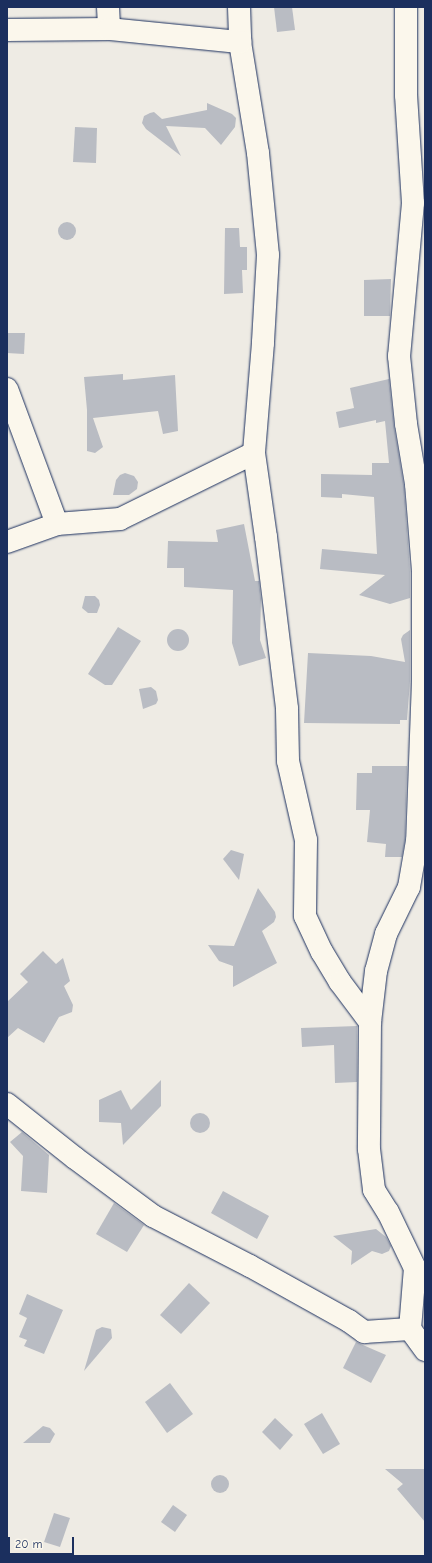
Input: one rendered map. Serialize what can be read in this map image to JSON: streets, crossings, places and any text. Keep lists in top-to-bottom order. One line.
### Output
{"scale_bar":"20 m"}
